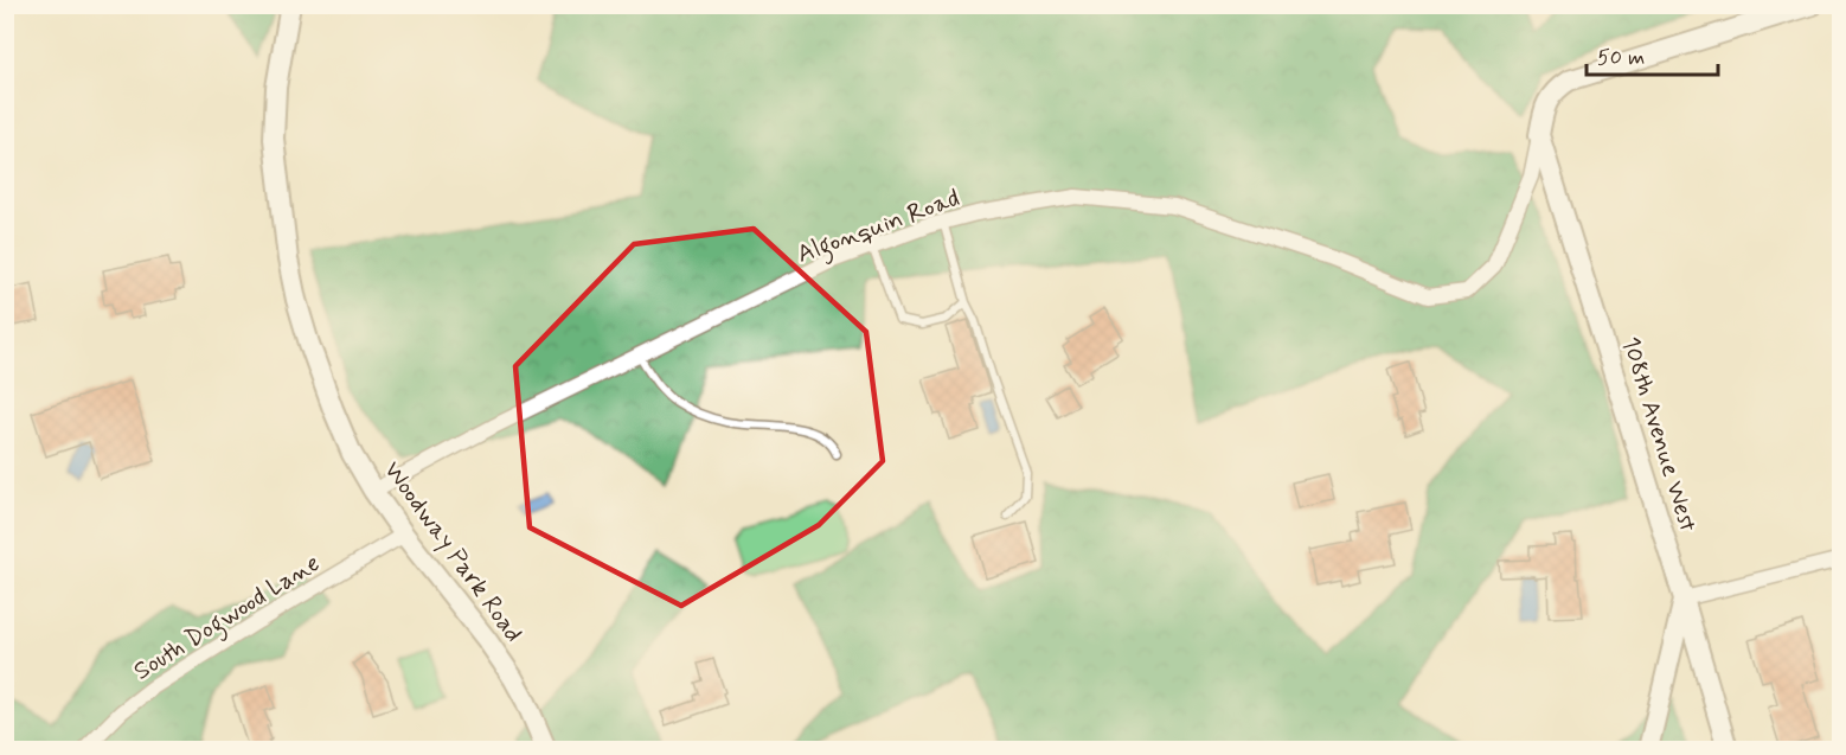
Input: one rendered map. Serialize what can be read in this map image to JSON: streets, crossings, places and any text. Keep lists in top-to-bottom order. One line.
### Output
{"streets":{"street":["Algonquin Road","108th Avenue West","Woodway Park Road","South Dogwood Lane"]},"crossings":[["Algonquin Road","108th Avenue West"],["Algonquin Road","Woodway Park Road"],["Woodway Park Road","South Dogwood Lane"]],"scale_bar":"50 m"}
